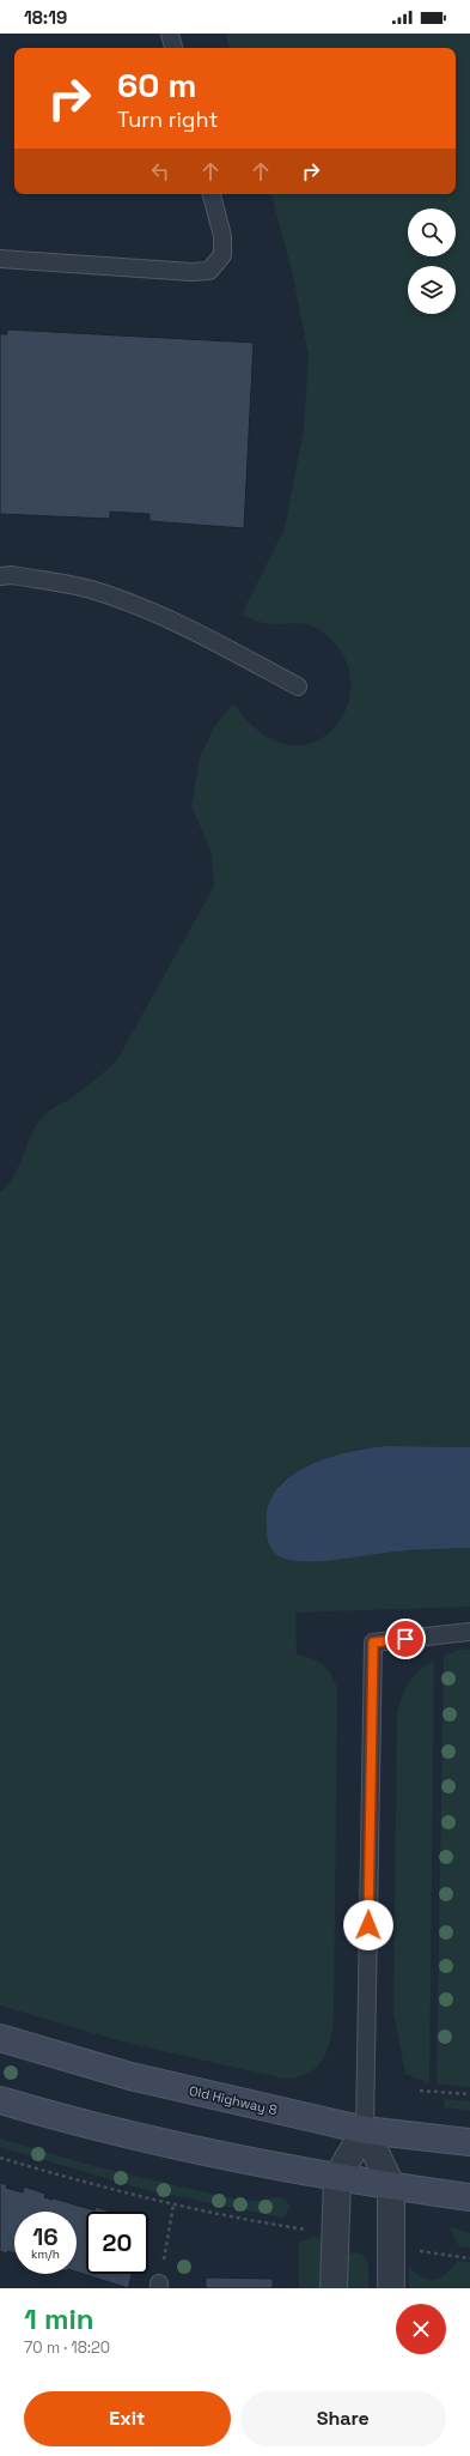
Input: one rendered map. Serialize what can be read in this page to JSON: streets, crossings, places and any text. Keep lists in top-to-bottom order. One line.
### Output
{"streets":{"street":["Old Highway 8"]},"page":{"status":"18:19","turn":["60 m","Turn right"],"speed":"16 km/h","limit":"20","heading":["1 min","70 m · 18:20"],"buttons":["Exit","Share"]}}
